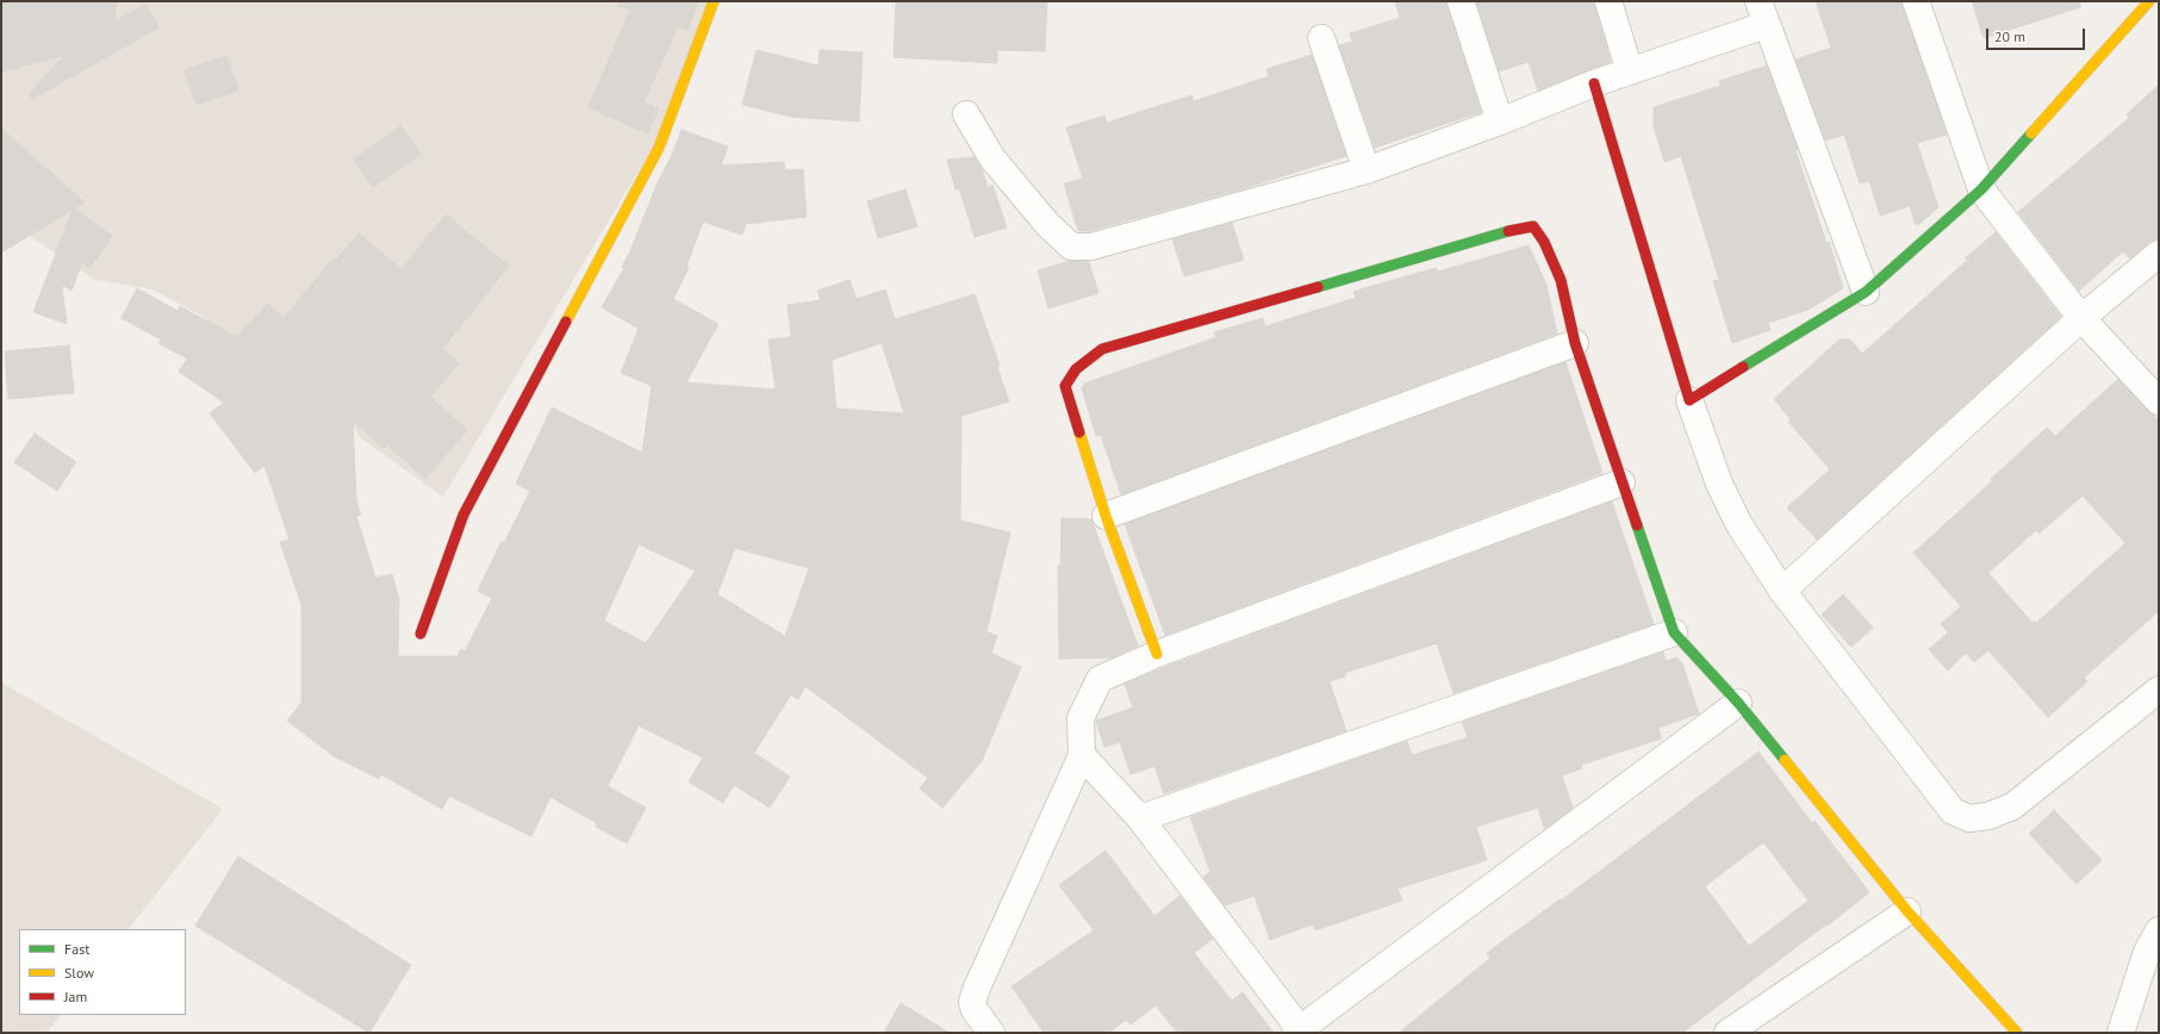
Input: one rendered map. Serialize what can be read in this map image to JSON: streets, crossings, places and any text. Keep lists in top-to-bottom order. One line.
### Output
{"legend":["Fast","Slow","Jam"],"scale_bar":"20 m"}
